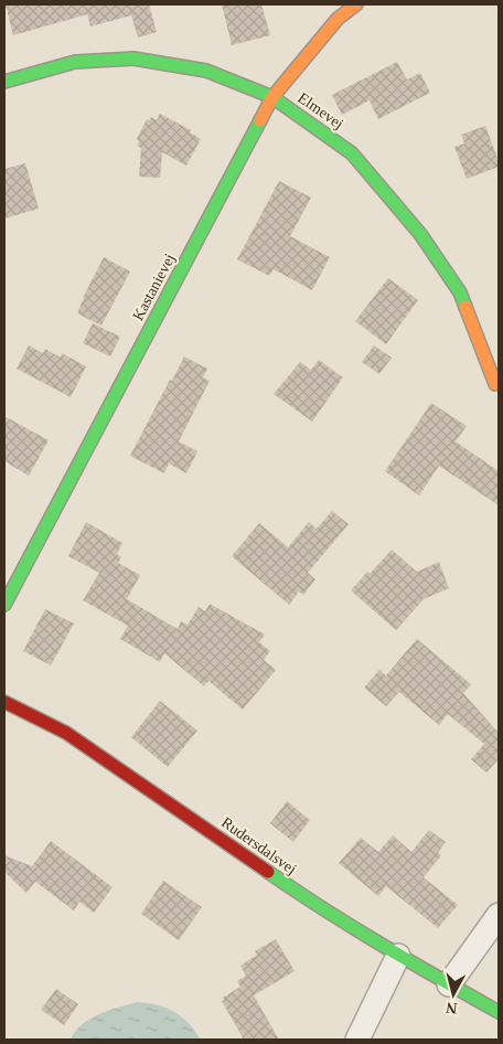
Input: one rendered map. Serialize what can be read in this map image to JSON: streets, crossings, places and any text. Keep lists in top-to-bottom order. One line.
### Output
{"streets":{"street":["Elmevej","Kastanievej","Rudersdalsvej"]},"crossings":[["Elmevej","Kastanievej"]],"north":"bottom"}
